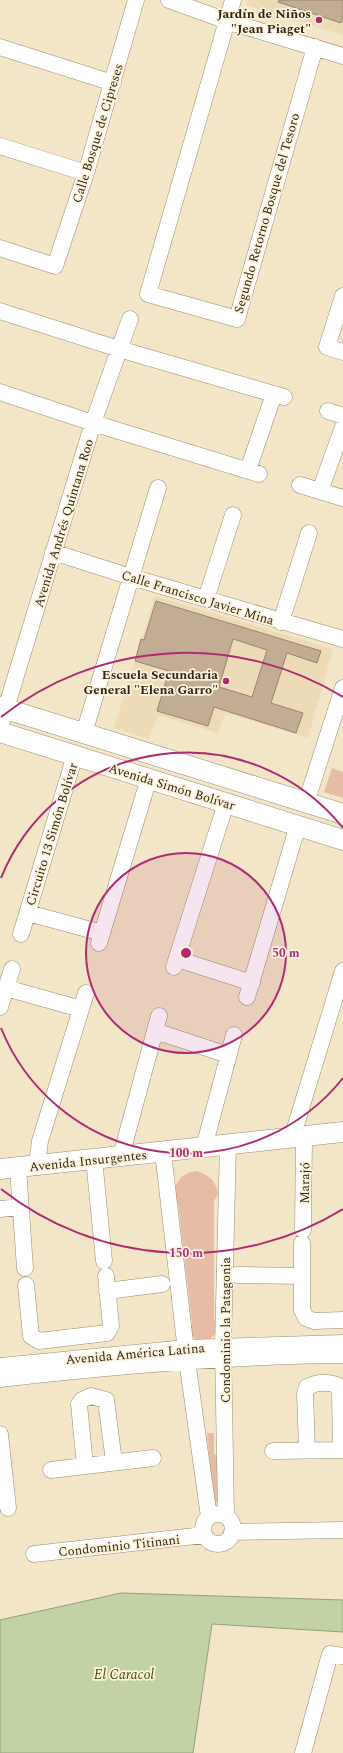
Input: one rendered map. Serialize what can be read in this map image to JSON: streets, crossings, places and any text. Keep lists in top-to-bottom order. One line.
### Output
{"streets":{"main road":["Avenida Simón Bolívar","Avenida Insurgentes"],"street":["Calle Bosque de Cipreses","Segundo Retorno Bosque del Tesoro","Avenida Andrés Quintana Roo","Calle Francisco Javier Mina","Circuito 13 Simón Bolívar","Marajó","Condominio la Patagonia","Avenida América Latina","Condominio Titinani"]},"crossings":[["Avenida Andrés Quintana Roo","Calle Francisco Javier Mina"],["Avenida Andrés Quintana Roo","Avenida Simón Bolívar"],["Avenida Simón Bolívar","Circuito 13 Simón Bolívar"],["Avenida Insurgentes","Marajó"],["Avenida Insurgentes","Condominio la Patagonia"],["Condominio la Patagonia","Avenida América Latina"],["Condominio la Patagonia","Condominio Titinani"]],"water":["El Caracol"],"places":["Jardín de Niños \"Jean Piaget\"","Escuela Secundaria General \"Elena Garro\""],"rings":["50 m","100 m","150 m"]}
